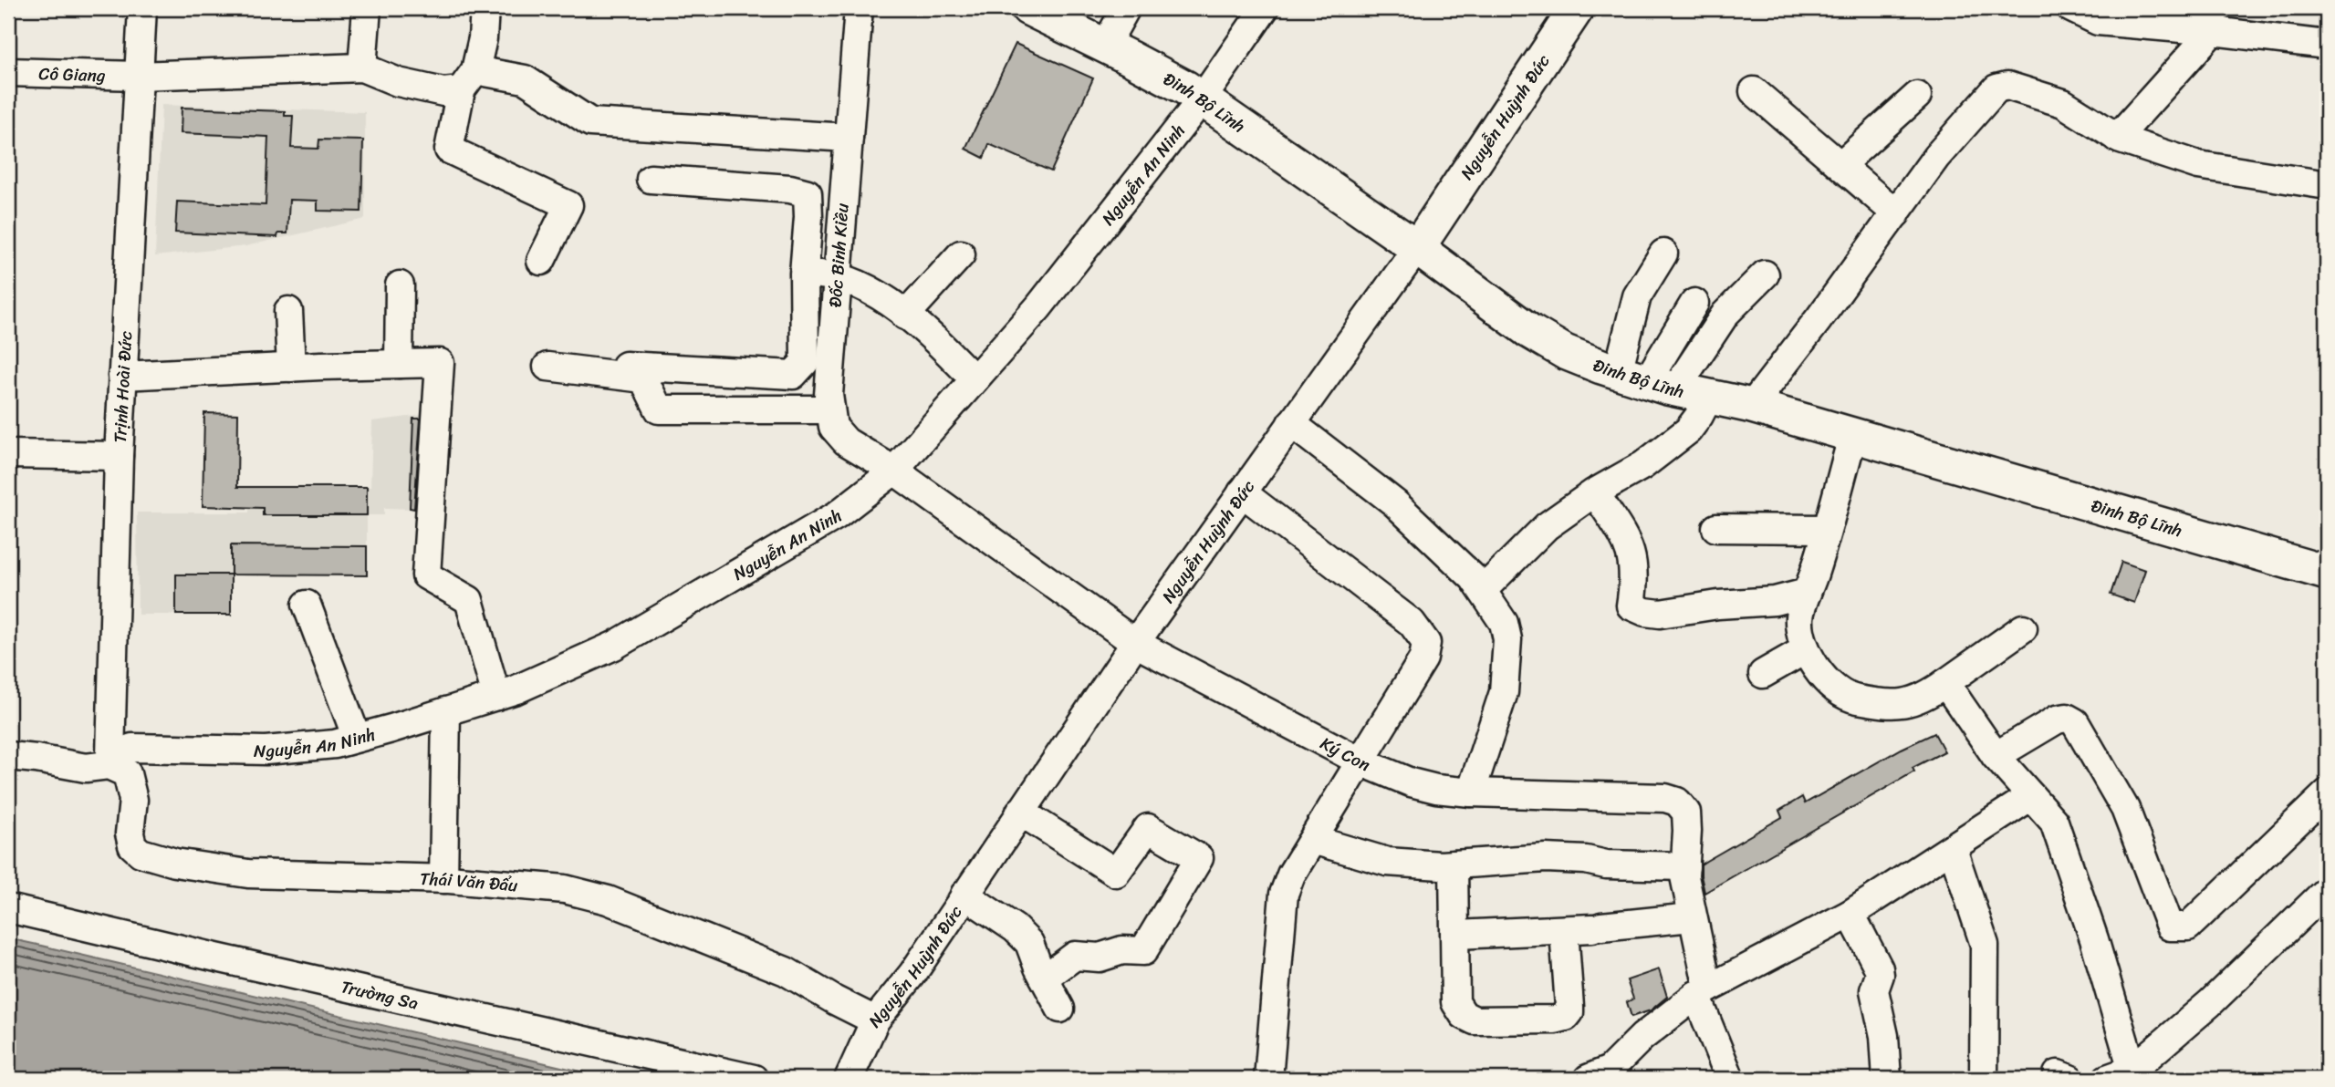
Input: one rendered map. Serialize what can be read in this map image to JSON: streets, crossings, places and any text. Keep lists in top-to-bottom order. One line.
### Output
{"streets":{"main road":["Đinh Bộ Lĩnh","Nguyễn Huỳnh Đức"],"street":["Cô Giang","Nguyễn An Ninh","Đốc Binh Kiều","Trịnh Hoài Đức","Ký Con","Thái Văn Đẩu","Trường Sa"]},"crossings":[["Cô Giang","Trịnh Hoài Đức"],["Đinh Bộ Lĩnh","Nguyễn Huỳnh Đức"],["Đinh Bộ Lĩnh","Nguyễn An Ninh"],["Nguyễn Huỳnh Đức","Ký Con"],["Nguyễn Huỳnh Đức","Thái Văn Đẩu"],["Nguyễn An Ninh","Đốc Binh Kiều"],["Nguyễn An Ninh","Trịnh Hoài Đức"],["Nguyễn An Ninh","Ký Con"],["Nguyễn An Ninh","Thái Văn Đẩu"],["Đốc Binh Kiều","Ký Con"],["Trịnh Hoài Đức","Thái Văn Đẩu"]]}
